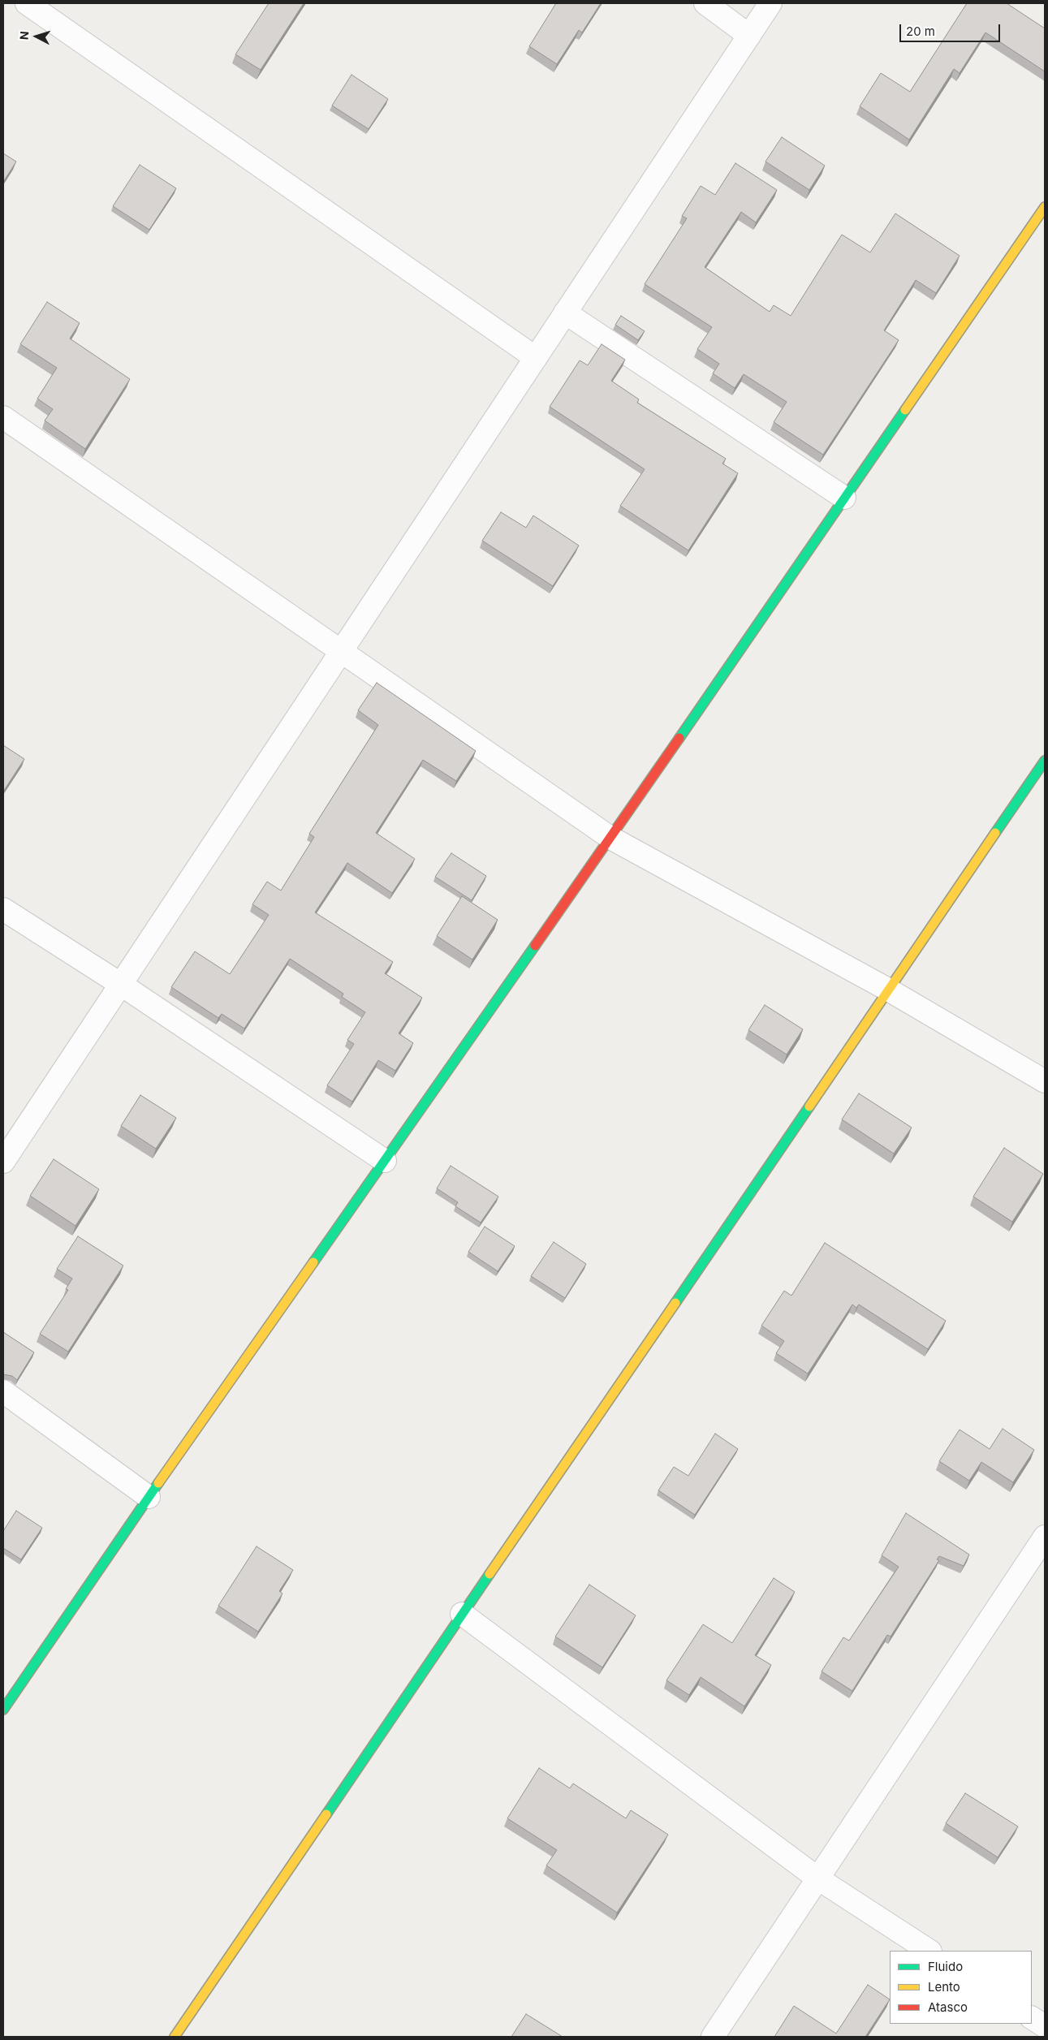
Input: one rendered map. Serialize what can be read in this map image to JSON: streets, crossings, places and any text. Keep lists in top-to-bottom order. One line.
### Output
{"legend":["Fluido","Lento","Atasco"],"scale_bar":"20 m","north":"left"}
